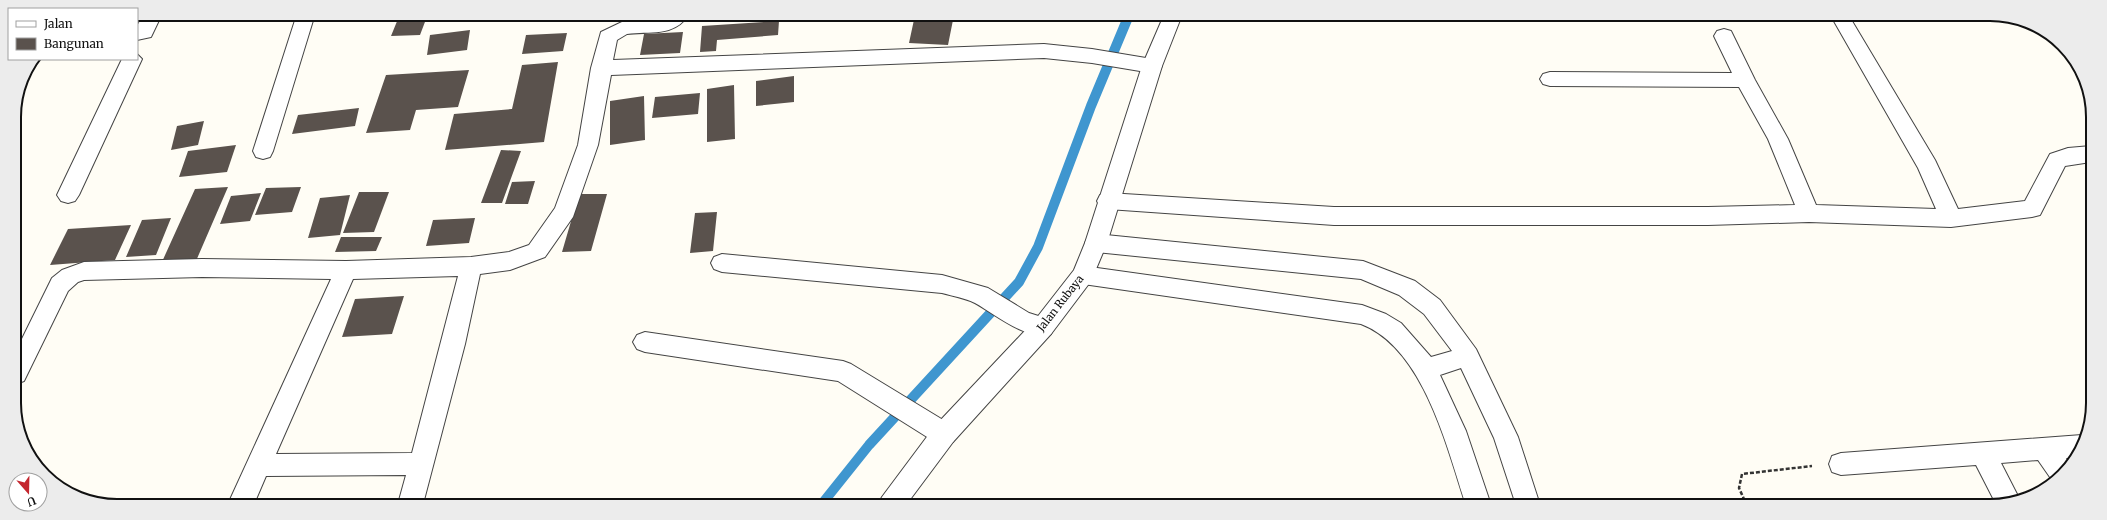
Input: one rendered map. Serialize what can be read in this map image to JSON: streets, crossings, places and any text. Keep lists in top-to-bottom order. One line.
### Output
{"streets":{"street":["Jalan Rubaya"]},"legend":["Jalan","Bangunan"],"north":"bottom"}
